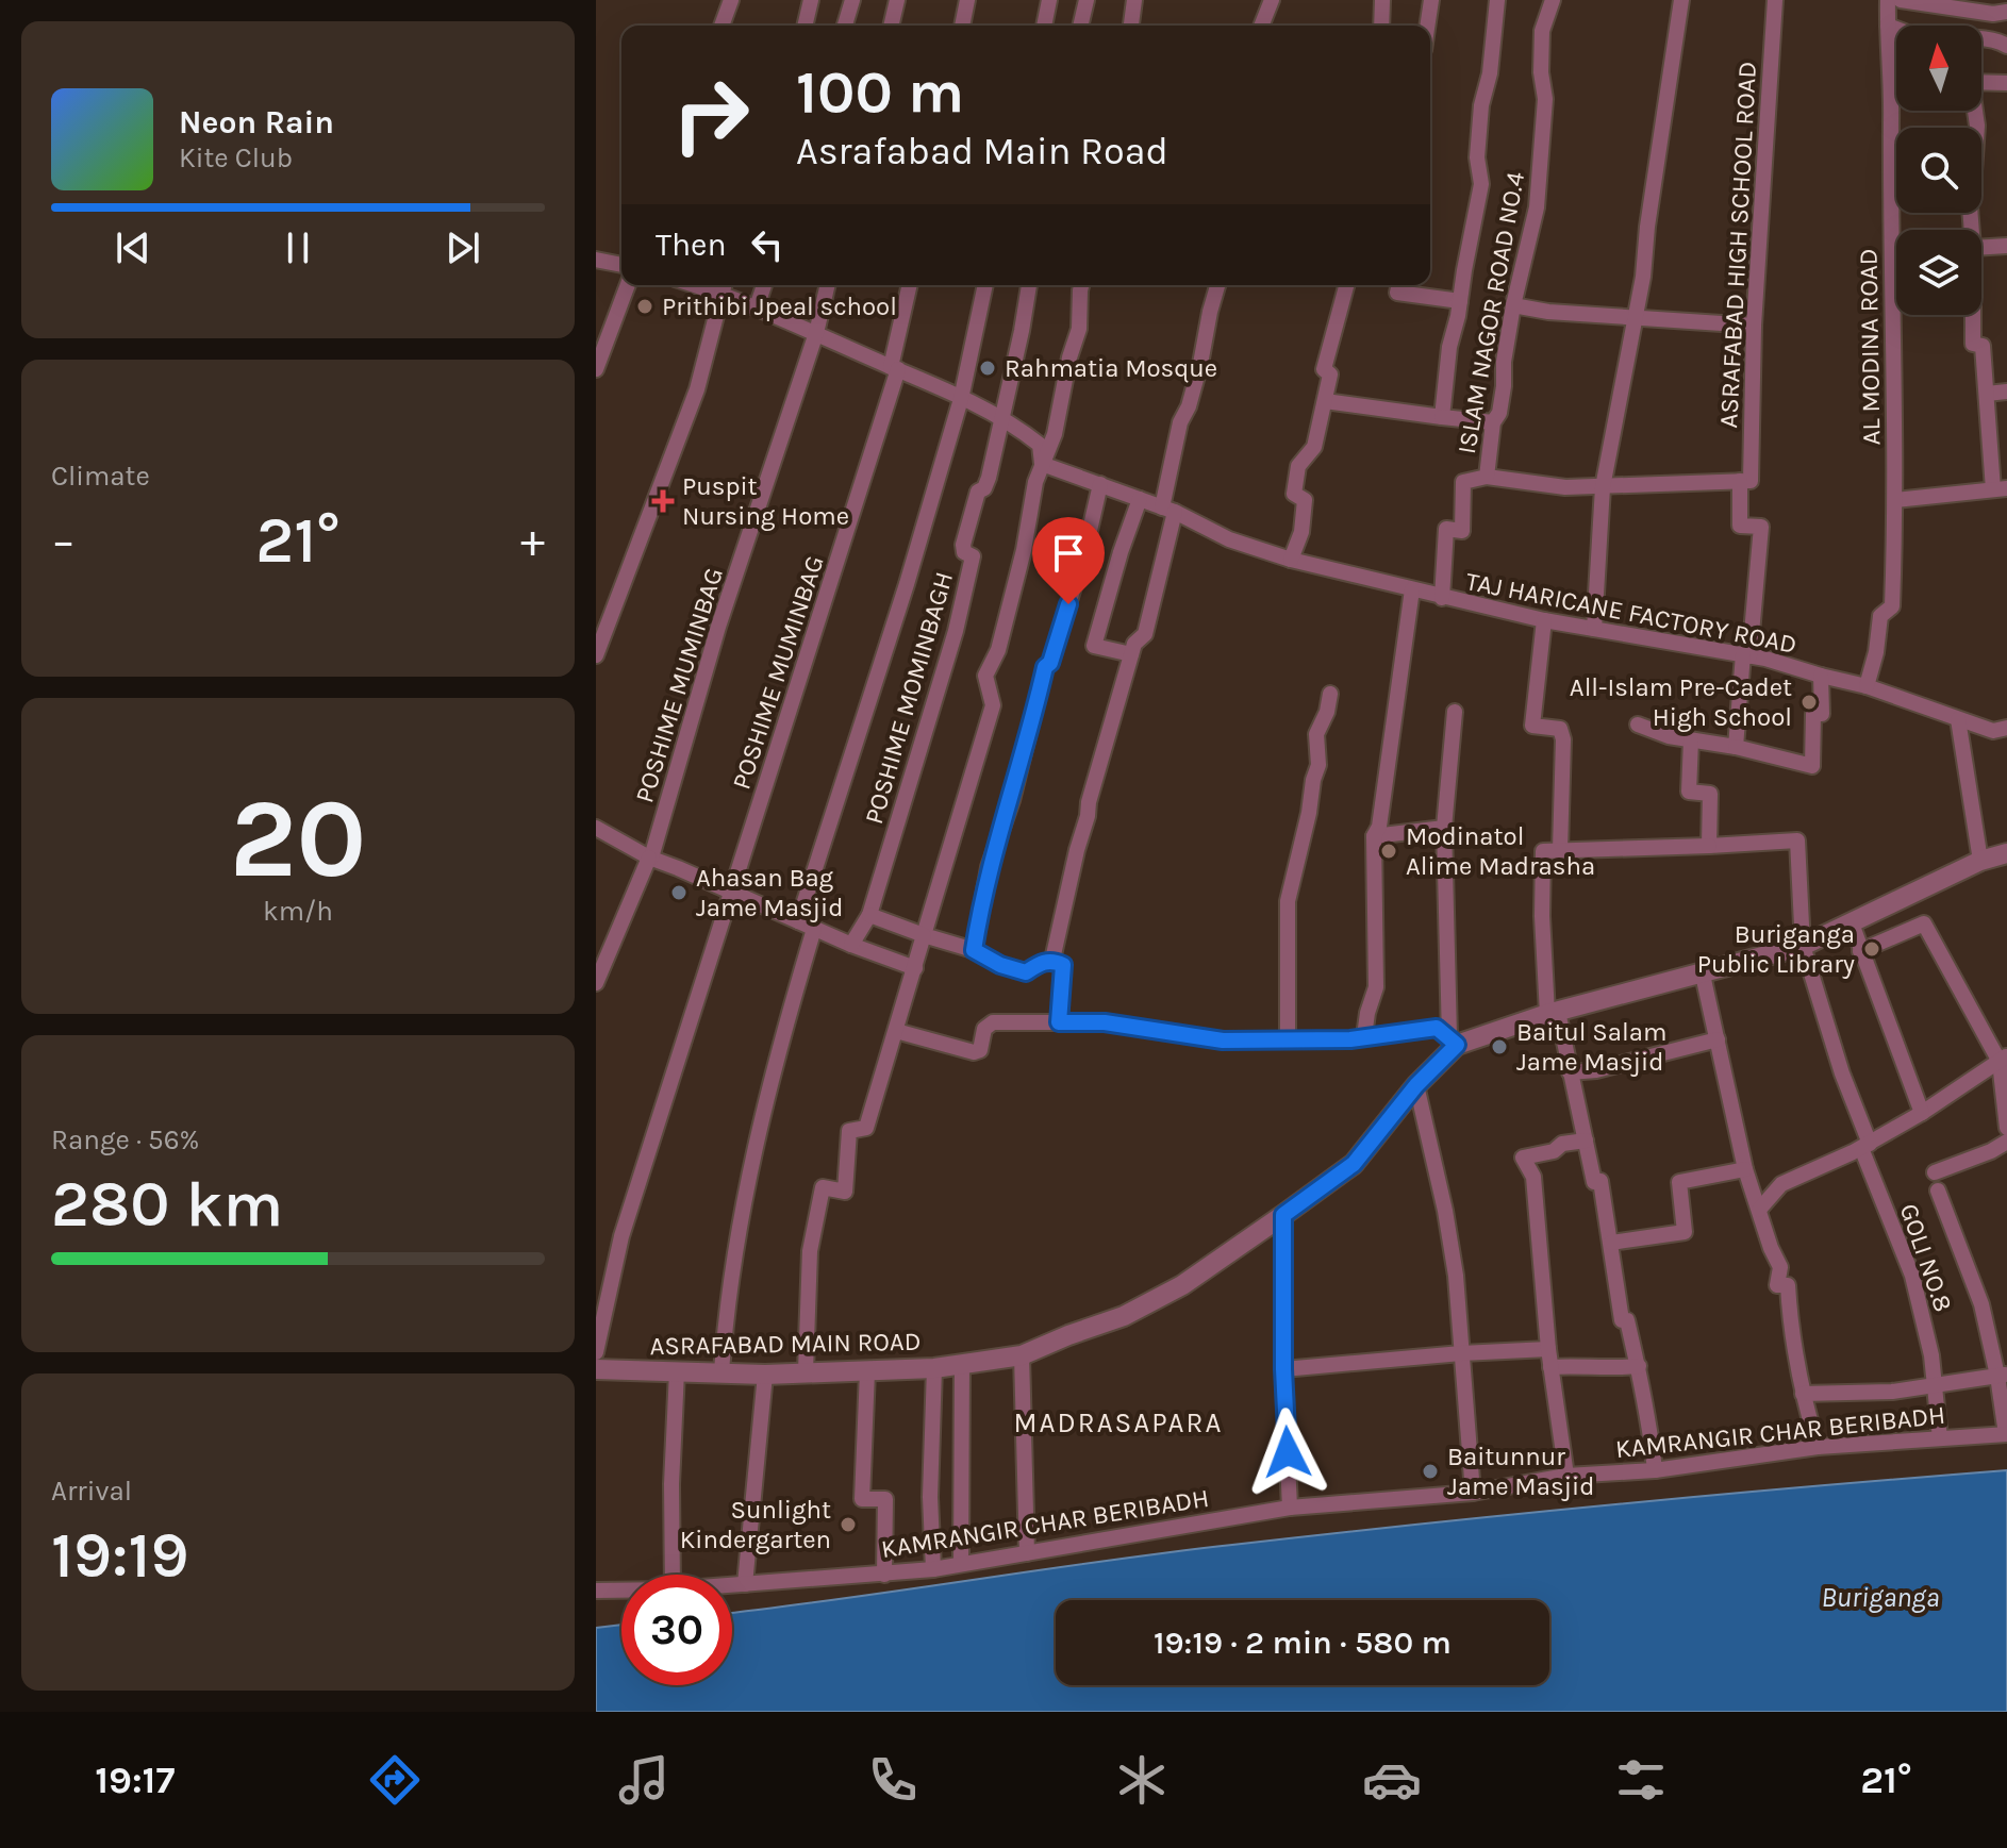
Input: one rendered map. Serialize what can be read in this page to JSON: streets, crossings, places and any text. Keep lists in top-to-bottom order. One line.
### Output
{"streets":{"street":["ASRAFABAD HIGH SCHOOL ROAD","ISLAM NAGOR ROAD NO.4","AL MODINA ROAD","TAJ HARICANE FACTORY ROAD","POSHIME MUMINBAG","POSHIME MOMINBAGH","GOLI NO.8","ASRAFABAD MAIN ROAD","KAMRANGIR CHAR BERIBADH"]},"crossings":[["ISLAM NAGOR ROAD NO.4","TAJ HARICANE FACTORY ROAD"],["AL MODINA ROAD","TAJ HARICANE FACTORY ROAD"],["GOLI NO.8","ASRAFABAD MAIN ROAD"],["GOLI NO.8","KAMRANGIR CHAR BERIBADH"]],"districts":["MADRASAPARA"],"water":["Buriganga"],"places":{"other":["Prithibi Jpeal school","Rahmatia Mosque","All-Islam Pre-Cadet High School","Modinatol Alime Madrasha","Ahasan Bag Jame Masjid","Buriganga Public Library","Baitul Salam Jame Masjid","Baitunnur Jame Masjid","Sunlight Kindergarten"],"health":["Puspit Nursing Home"]},"north":"top","page":{"turn":["100 m","Asrafabad Main Road"],"song":["Neon Rain","Kite Club"],"then":"Then","tile":["Climate",["20","km/h"],["Range · 56%","280 km"],["Arrival","19:19"]],"heat":["−","21°","+"],"limit":"30","trip":"19:19 · 2 min · 580 m","tabs":["19:17","21°"]}}
